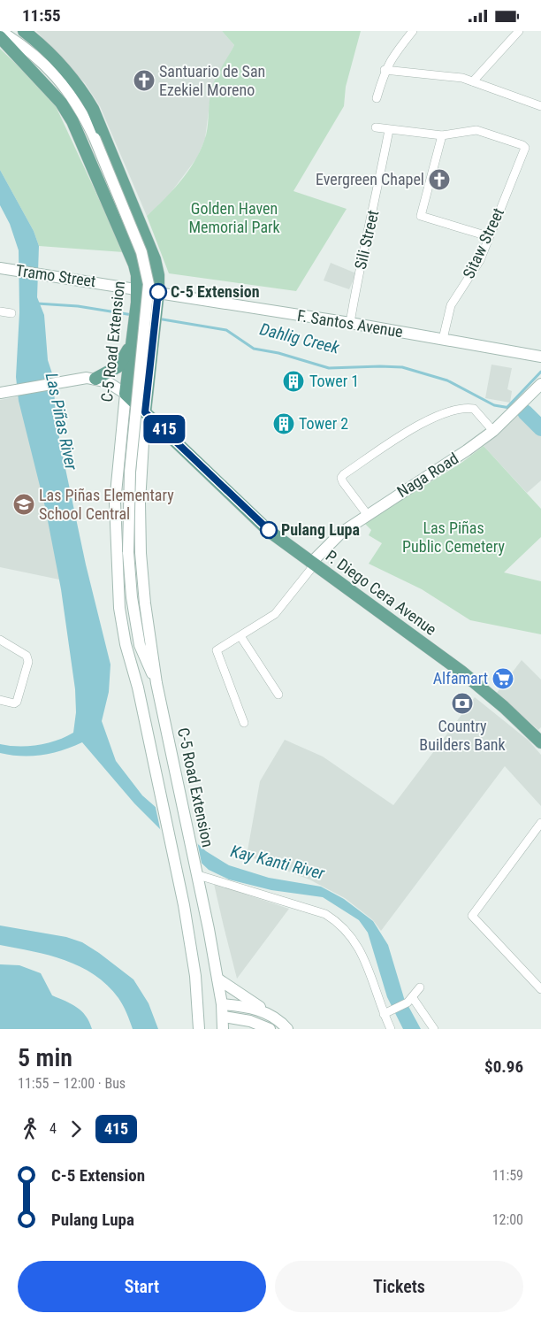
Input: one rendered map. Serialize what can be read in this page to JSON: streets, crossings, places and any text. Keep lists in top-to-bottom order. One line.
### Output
{"streets":{"main road":["Tramo Street","F. Santos Avenue","C-5 Road Extension","Naga Road","P. Diego Cera Avenue"],"street":["Sili Street","Sitaw Street"]},"crossings":[["Sili Street","F. Santos Avenue"],["Sitaw Street","F. Santos Avenue"],["Tramo Street","F. Santos Avenue"],["Tramo Street","C-5 Road Extension"],["F. Santos Avenue","C-5 Road Extension"],["C-5 Road Extension","P. Diego Cera Avenue"],["Naga Road","P. Diego Cera Avenue"]],"water":["Dahlig Creek","Las Piñas River","Kay Kanti River"],"parks":["Golden Haven Memorial Park","Las Piñas Public Cemetery"],"places":{"church":["Santuario de San Ezekiel Moreno","Evergreen Chapel"],"other":["C-5 Extension","Pulang Lupa"],"building":["Tower 1","Tower 2"],"school or university":["Las Piñas Elementary School Central"],"supermarket":["Alfamart"],"bank":["Country Builders Bank"]},"lines":["bus line 415"],"page":{"status":"11:55","on_map":"415","heading":["5 min","11:55 – 12:00 · Bus","$0.96"],"legs":["4","415"],"list":[{"name":"C-5 Extension","value":"11:59"},{"name":"Pulang Lupa","value":"12:00"}],"buttons":["Start","Tickets"]}}
